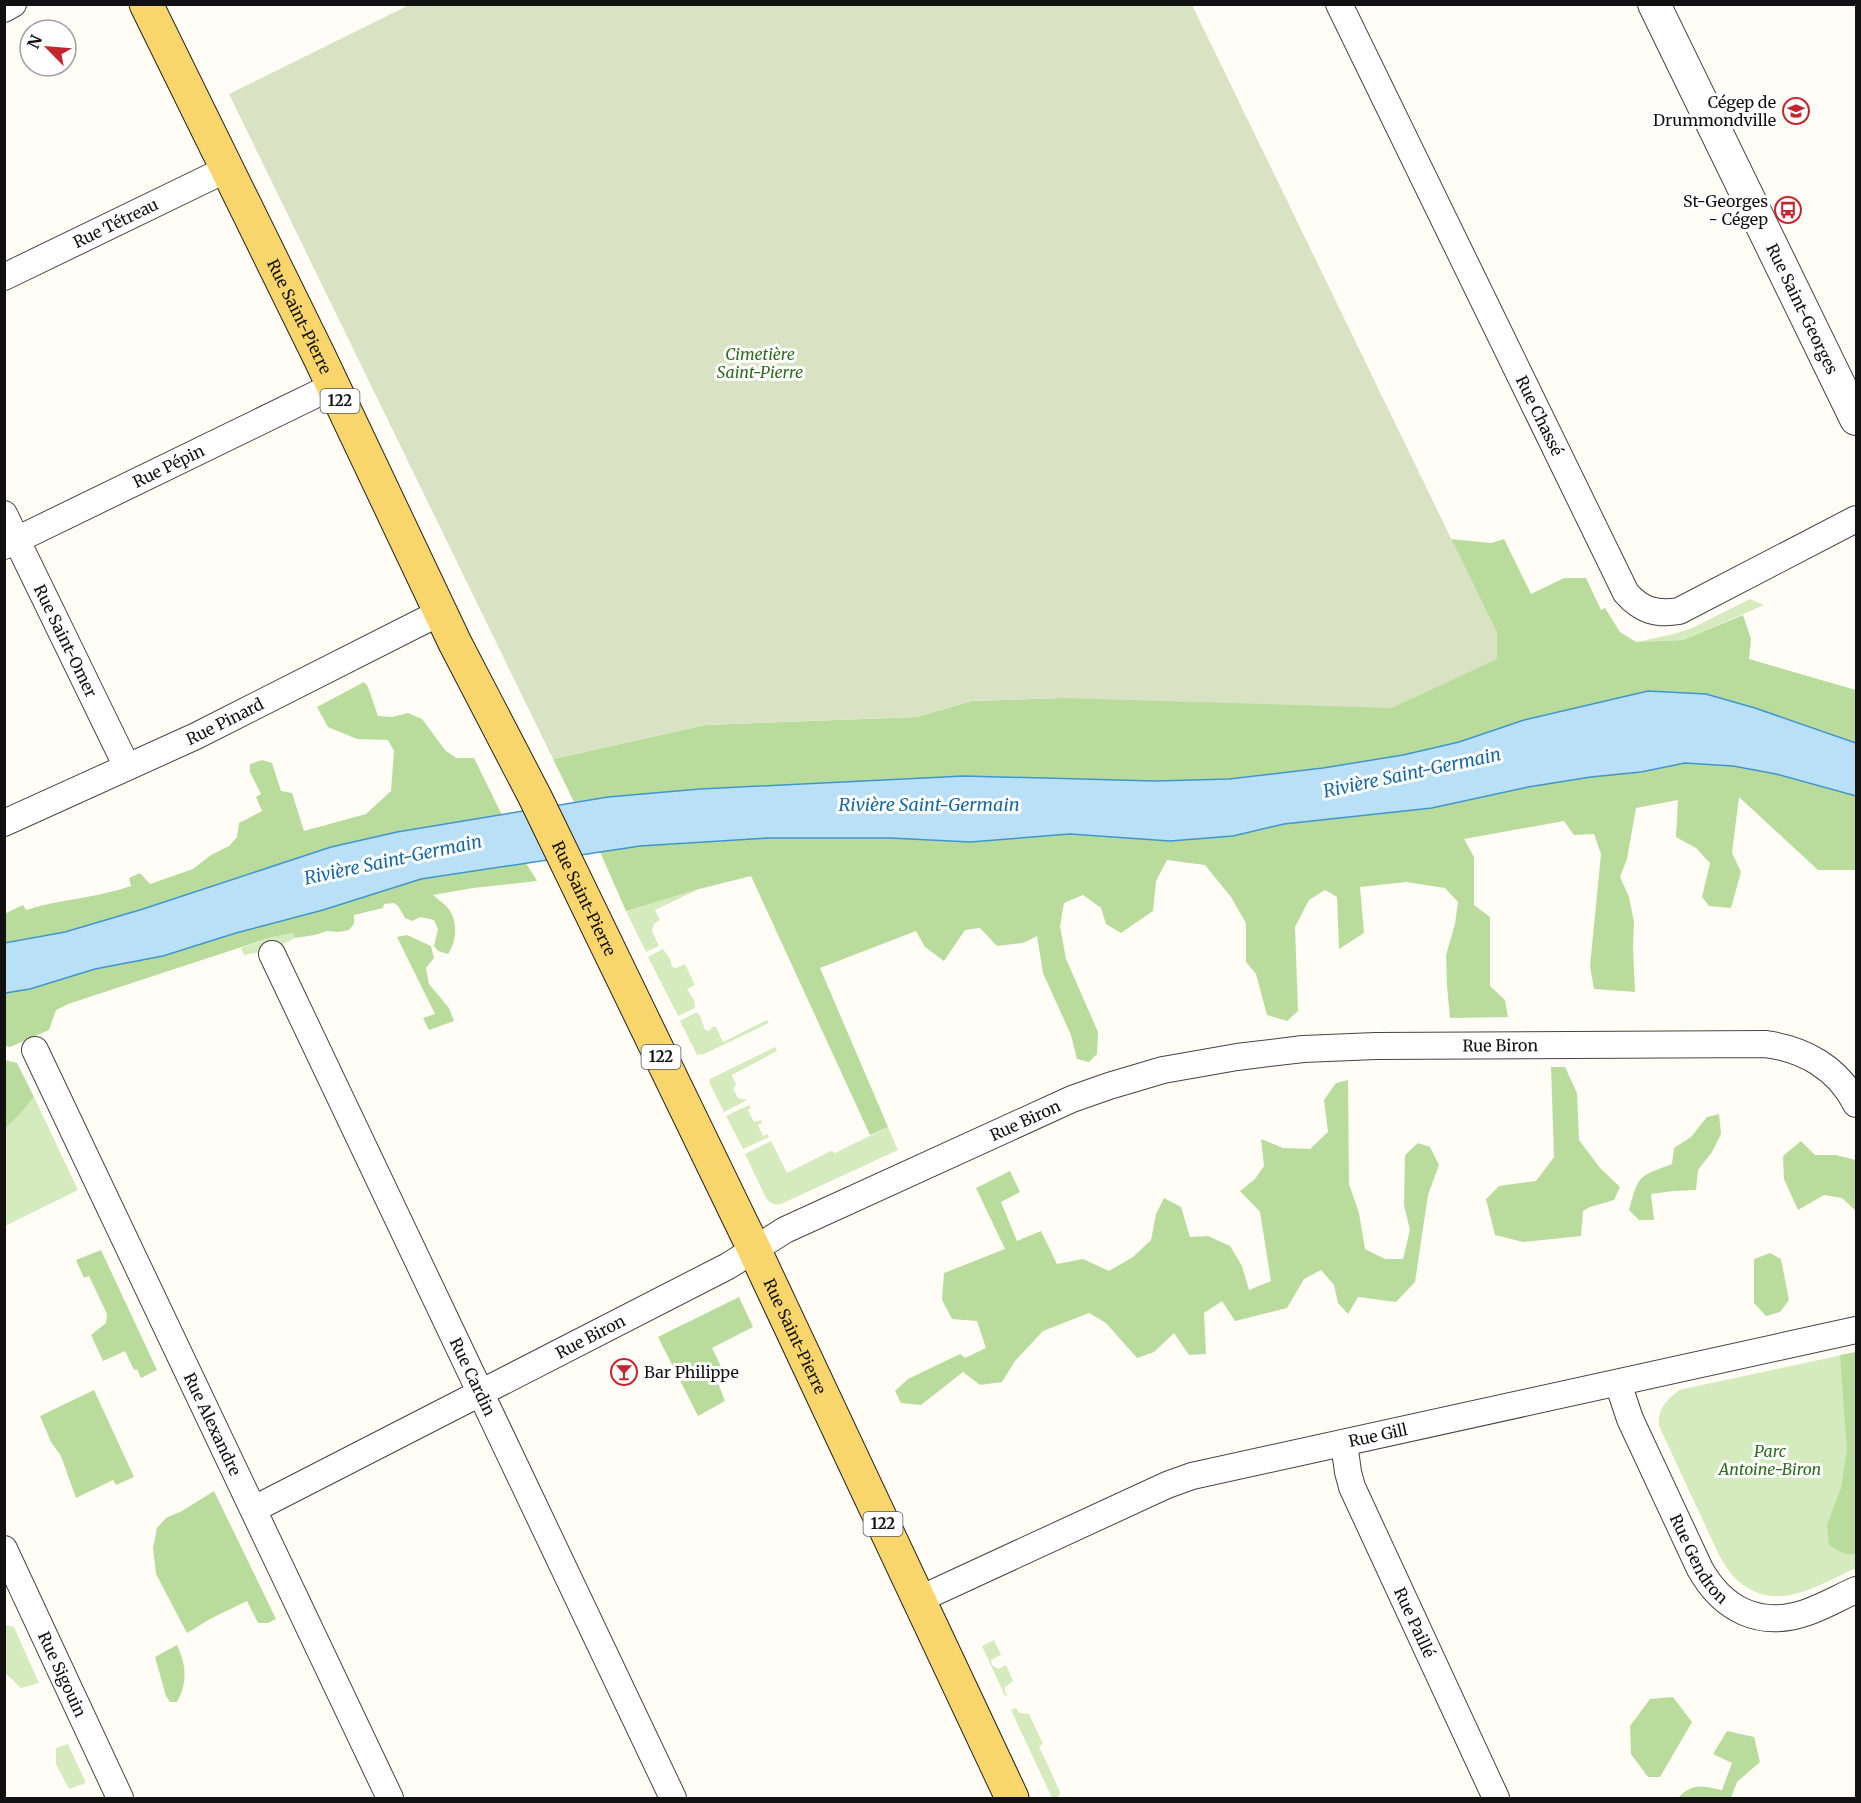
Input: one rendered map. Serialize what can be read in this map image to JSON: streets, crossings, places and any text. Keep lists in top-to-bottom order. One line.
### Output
{"streets":{"main road":["Rue Saint-Pierre","122"],"street":["Rue Tétreau","Rue Saint-Georges","Rue Chassé","Rue Pépin","Rue Saint-Omer","Rue Pinard","Rue Biron","Rue Cardin","Rue Alexandre","Rue Gill","Rue Gendron","Rue Paillé","Rue Sigouin"]},"crossings":[["Rue Tétreau","Rue Saint-Pierre"],["Rue Saint-Pierre","Rue Pépin"],["Rue Saint-Pierre","Rue Pinard"],["Rue Saint-Pierre","Rue Biron"],["Rue Saint-Pierre","Rue Gill"],["Rue Pépin","Rue Saint-Omer"],["Rue Saint-Omer","Rue Pinard"],["Rue Biron","Rue Cardin"],["Rue Biron","Rue Alexandre"],["Rue Gill","Rue Gendron"],["Rue Gill","Rue Paillé"]],"water":["Rivière Saint-Germain"],"parks":["Cimetière Saint-Pierre","Parc Antoine-Biron"],"places":{"school or university":["Cégep de Drummondville"],"bus stop":["St-Georges - Cégep"],"bar":["Bar Philippe"]},"north":"top left"}
